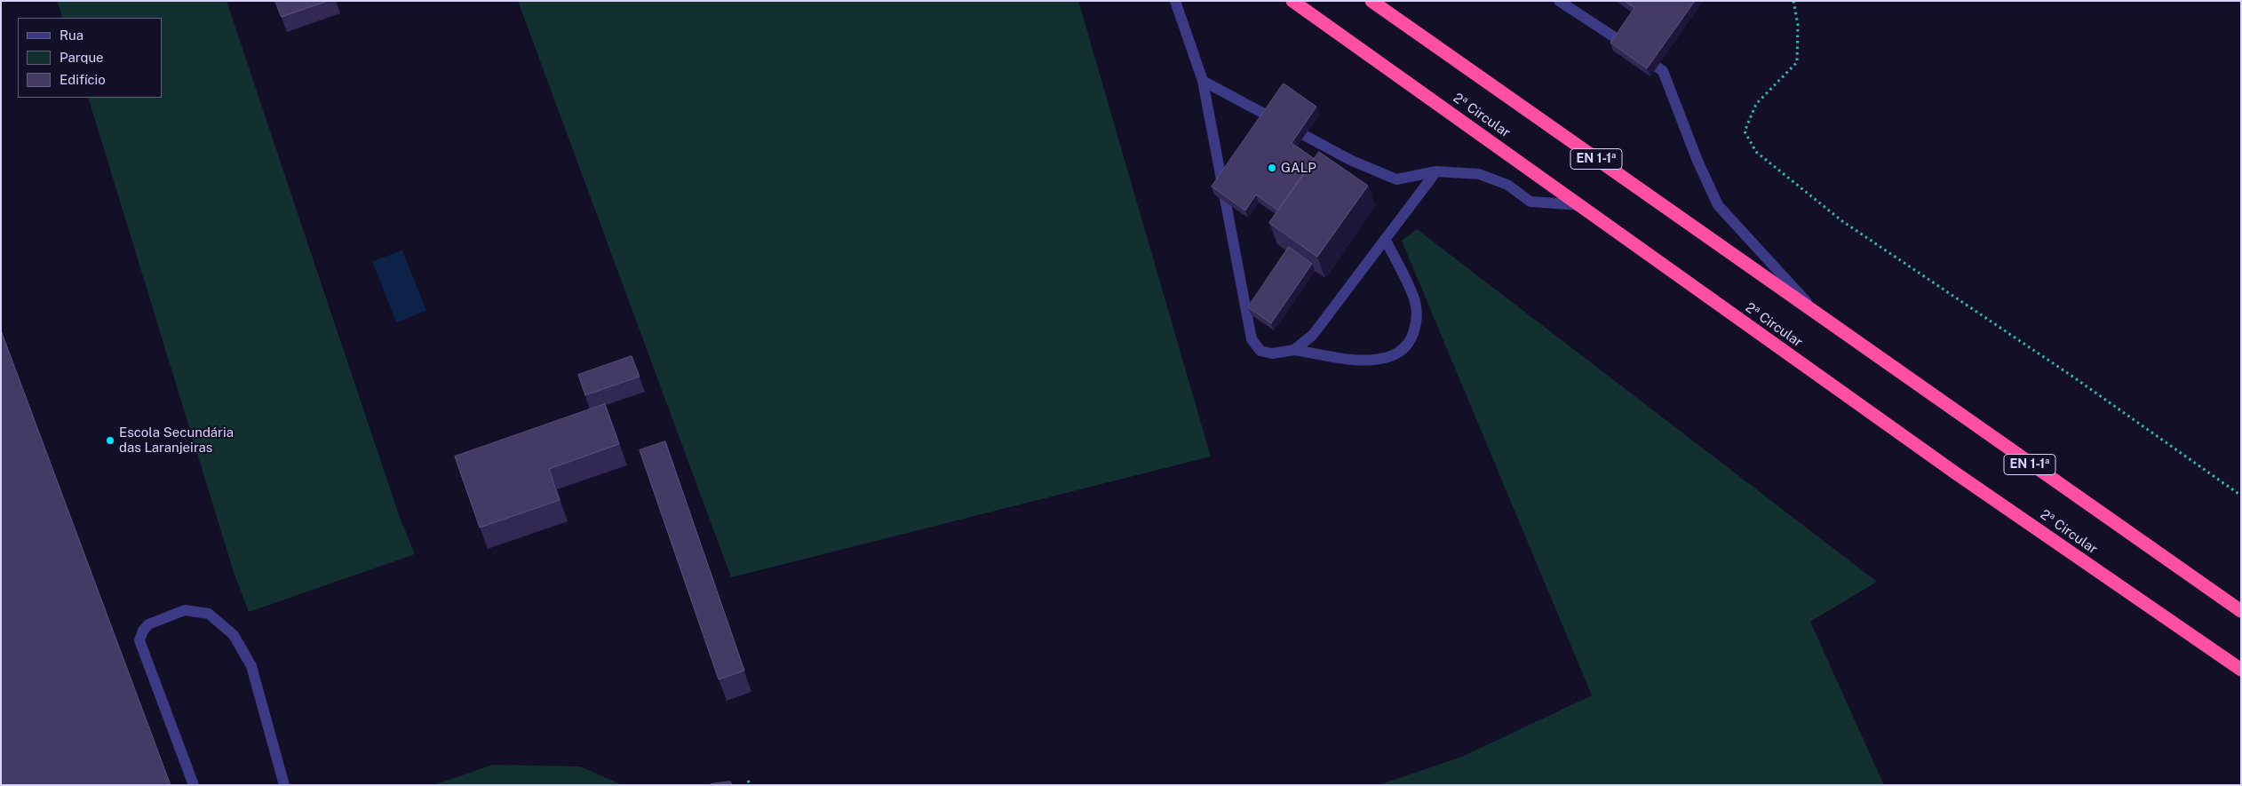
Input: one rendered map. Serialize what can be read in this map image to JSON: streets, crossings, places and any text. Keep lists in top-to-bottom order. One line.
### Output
{"streets":{"highway":["2ª Circular","EN 1-1ª"]},"places":["GALP","Escola Secundária das Laranjeiras"],"legend":["Rua","Parque","Edifício"]}
